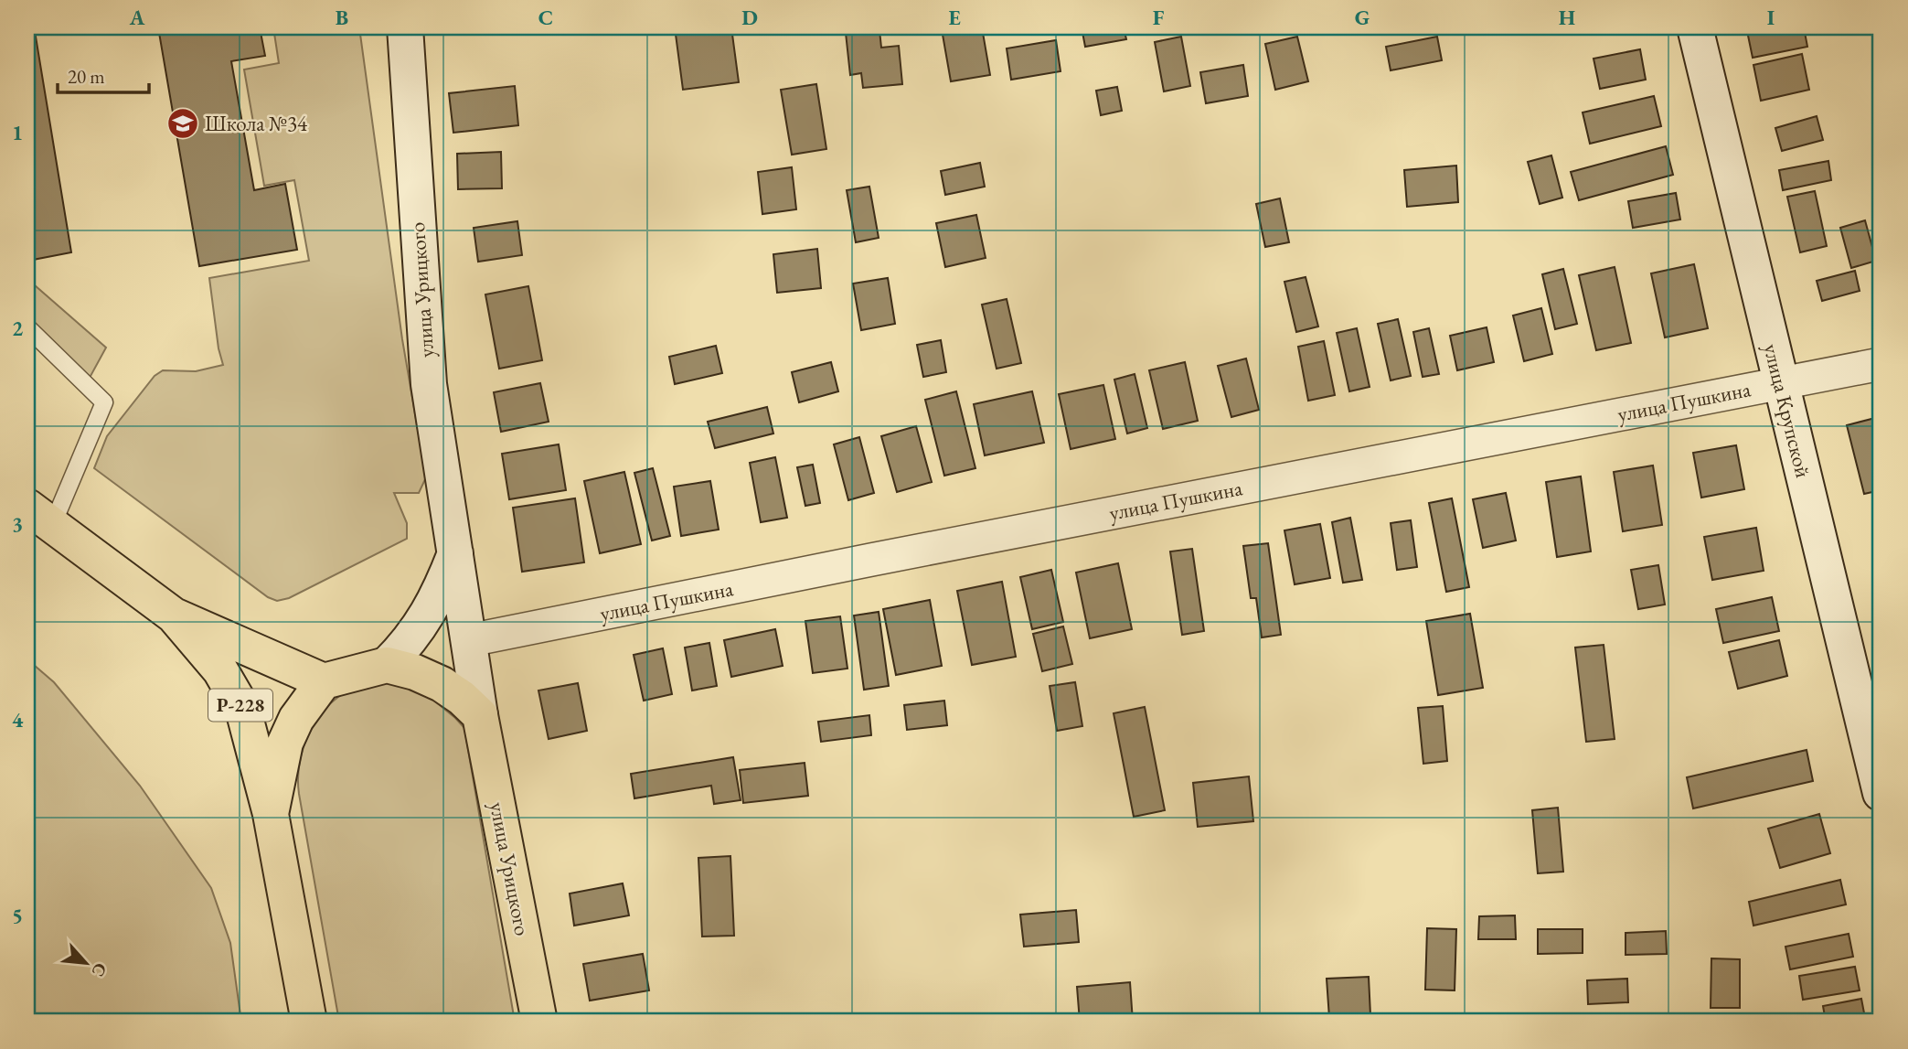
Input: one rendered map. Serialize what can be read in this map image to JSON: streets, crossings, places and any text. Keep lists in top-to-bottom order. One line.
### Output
{"streets":{"main road":["улица Урицкого","улица Крупской","Р-228"],"street":["улица Пушкина"]},"crossings":[["улица Урицкого","улица Пушкина"],["улица Пушкина","улица Крупской"]],"places":{"school or university":["Школа №34"]},"scale_bar":"20 m","north":"bottom right","grid":{"columns":["A","B","C","D","E","F","G","H","I"],"rows":["1","2","3","4","5"]}}
